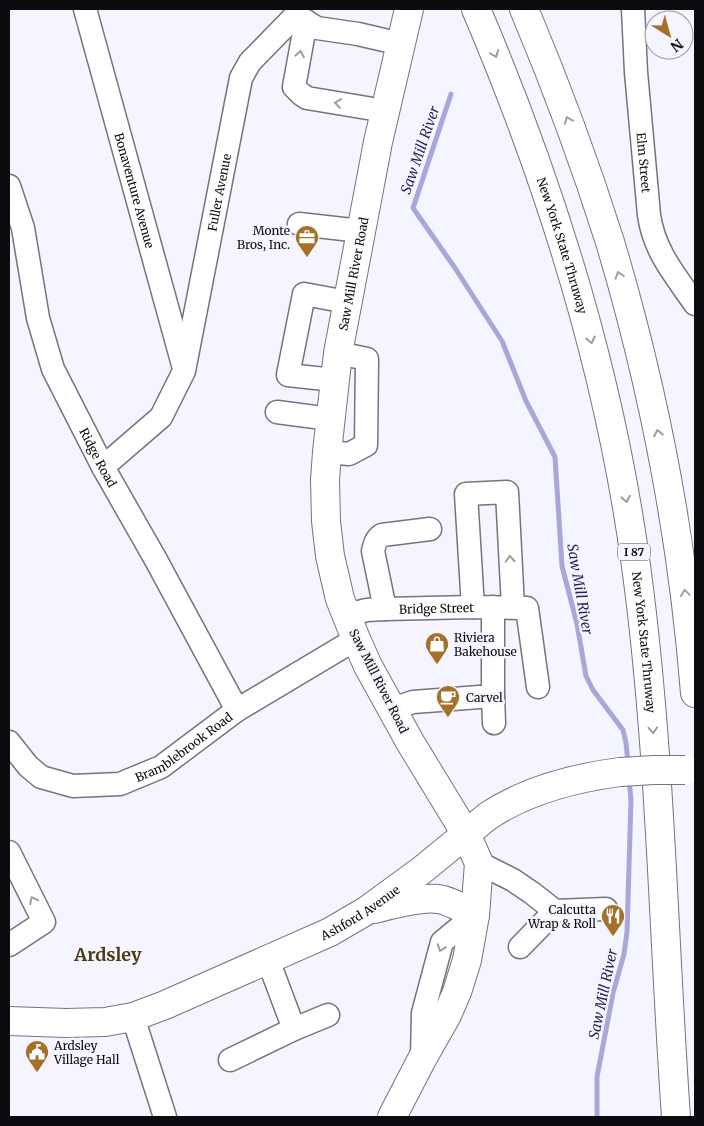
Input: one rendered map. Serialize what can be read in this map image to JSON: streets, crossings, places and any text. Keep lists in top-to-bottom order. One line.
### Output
{"streets":{"main road":["New York State Thruway","Saw Mill River Road","I 87","Ashford Avenue"],"street":["Elm Street","Bonaventure Avenue","Fuller Avenue","Ridge Road","Bridge Street","Bramblebrook Road"]},"crossings":[["Bonaventure Avenue","Fuller Avenue"],["Fuller Avenue","Ridge Road"],["Saw Mill River Road","Bridge Street"],["Saw Mill River Road","Bramblebrook Road"],["Saw Mill River Road","Ashford Avenue"],["Ridge Road","Bramblebrook Road"],["Bridge Street","Bramblebrook Road"]],"districts":["Ardsley"],"water":["Saw Mill River"],"places":{"office":["Monte Bros, Inc."],"shop":["Riviera Bakehouse"],"cafe":["Carvel"],"restaurant":["Calcutta Wrap & Roll"],"public building":["Ardsley Village Hall"]},"north":"bottom right"}
